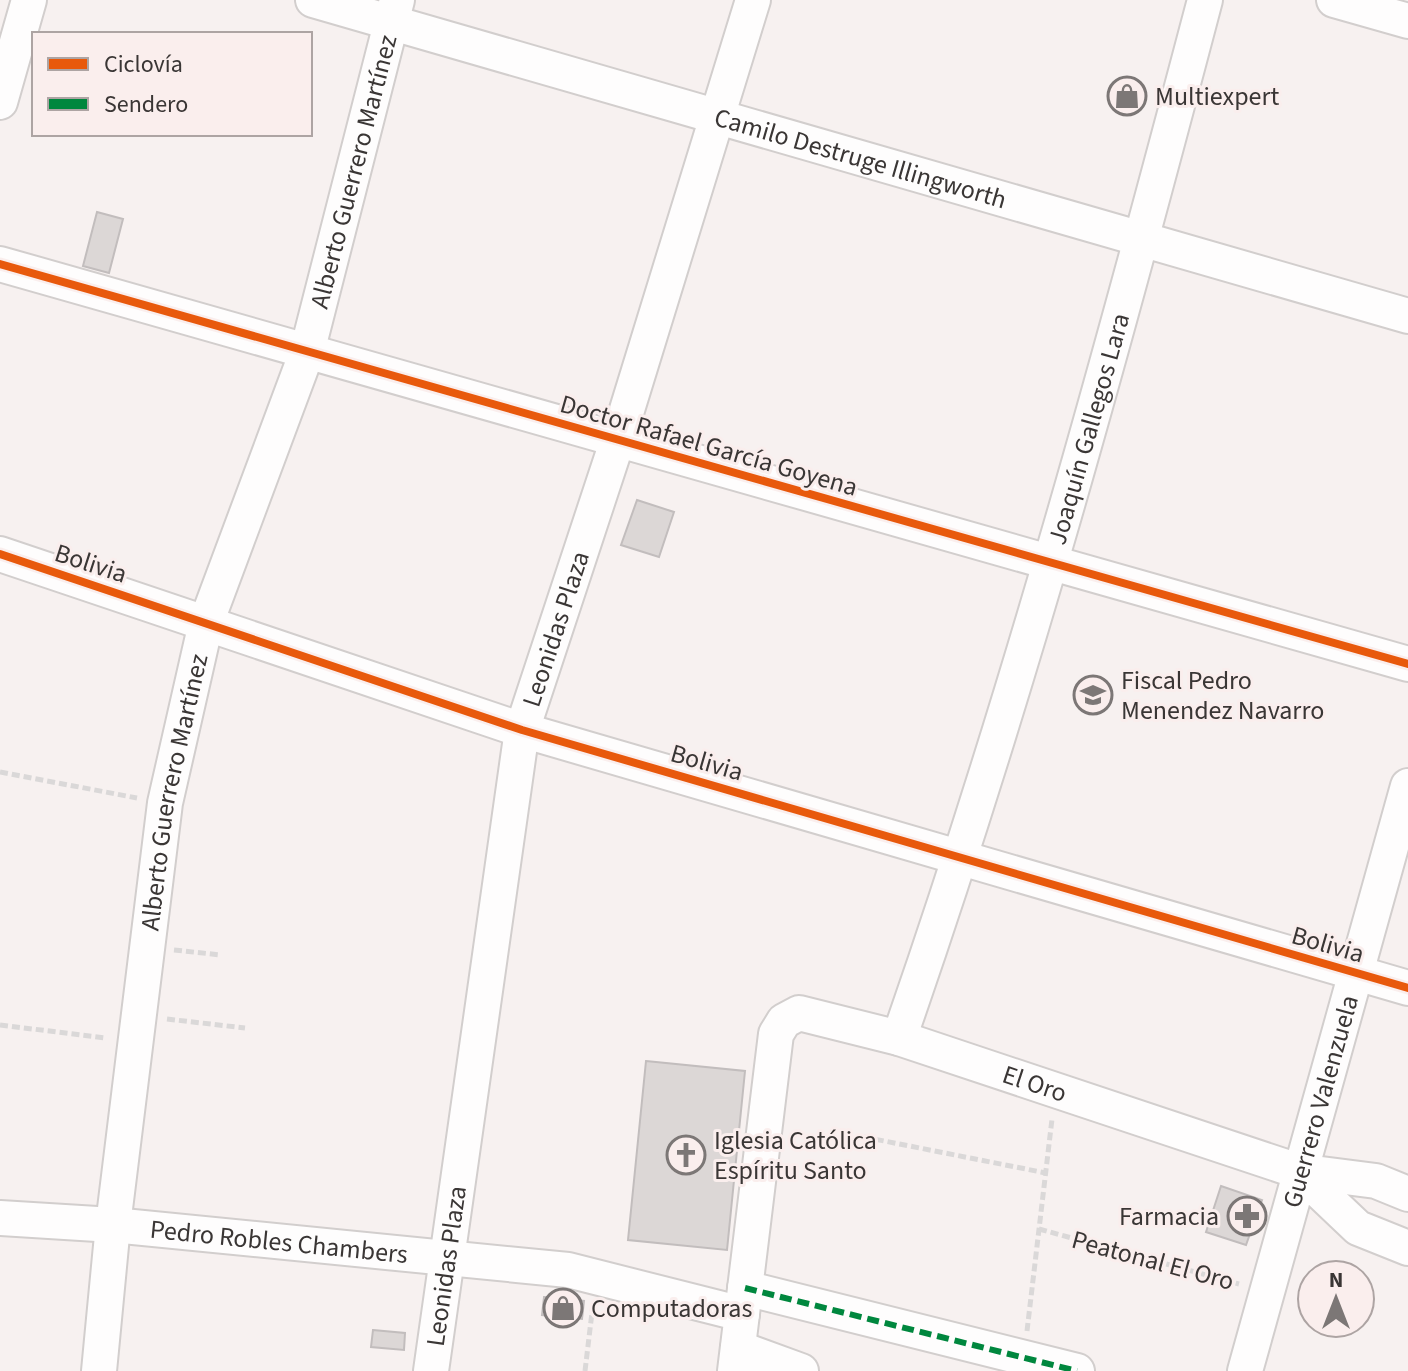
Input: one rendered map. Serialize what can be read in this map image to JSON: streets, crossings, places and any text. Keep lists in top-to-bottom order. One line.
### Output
{"streets":{"street":["Camilo Destruge Illingworth","Alberto Guerrero Martínez","Joaquín Gallegos Lara","Doctor Rafael García Goyena","Bolivia","Leonidas Plaza","El Oro","Guerrero Valenzuela","Pedro Robles Chambers"],"path":["Peatonal El Oro"]},"crossings":[["Camilo Destruge Illingworth","Alberto Guerrero Martínez"],["Camilo Destruge Illingworth","Joaquín Gallegos Lara"],["Camilo Destruge Illingworth","Leonidas Plaza"],["Alberto Guerrero Martínez","Doctor Rafael García Goyena"],["Alberto Guerrero Martínez","Bolivia"],["Alberto Guerrero Martínez","Pedro Robles Chambers"],["Joaquín Gallegos Lara","Doctor Rafael García Goyena"],["Joaquín Gallegos Lara","Bolivia"],["Joaquín Gallegos Lara","El Oro"],["Doctor Rafael García Goyena","Leonidas Plaza"],["Bolivia","Leonidas Plaza"],["Bolivia","Guerrero Valenzuela"],["Leonidas Plaza","Pedro Robles Chambers"],["El Oro","Guerrero Valenzuela"],["El Oro","Pedro Robles Chambers"],["Guerrero Valenzuela","Peatonal El Oro"]],"places":{"shop":["Multiexpert","Computadoras"],"school or university":["Fiscal Pedro Menendez Navarro"],"church":["Iglesia Católica Espíritu Santo"],"pharmacy":["Farmacia"]},"legend":["Ciclovía","Sendero"],"north":"top"}
